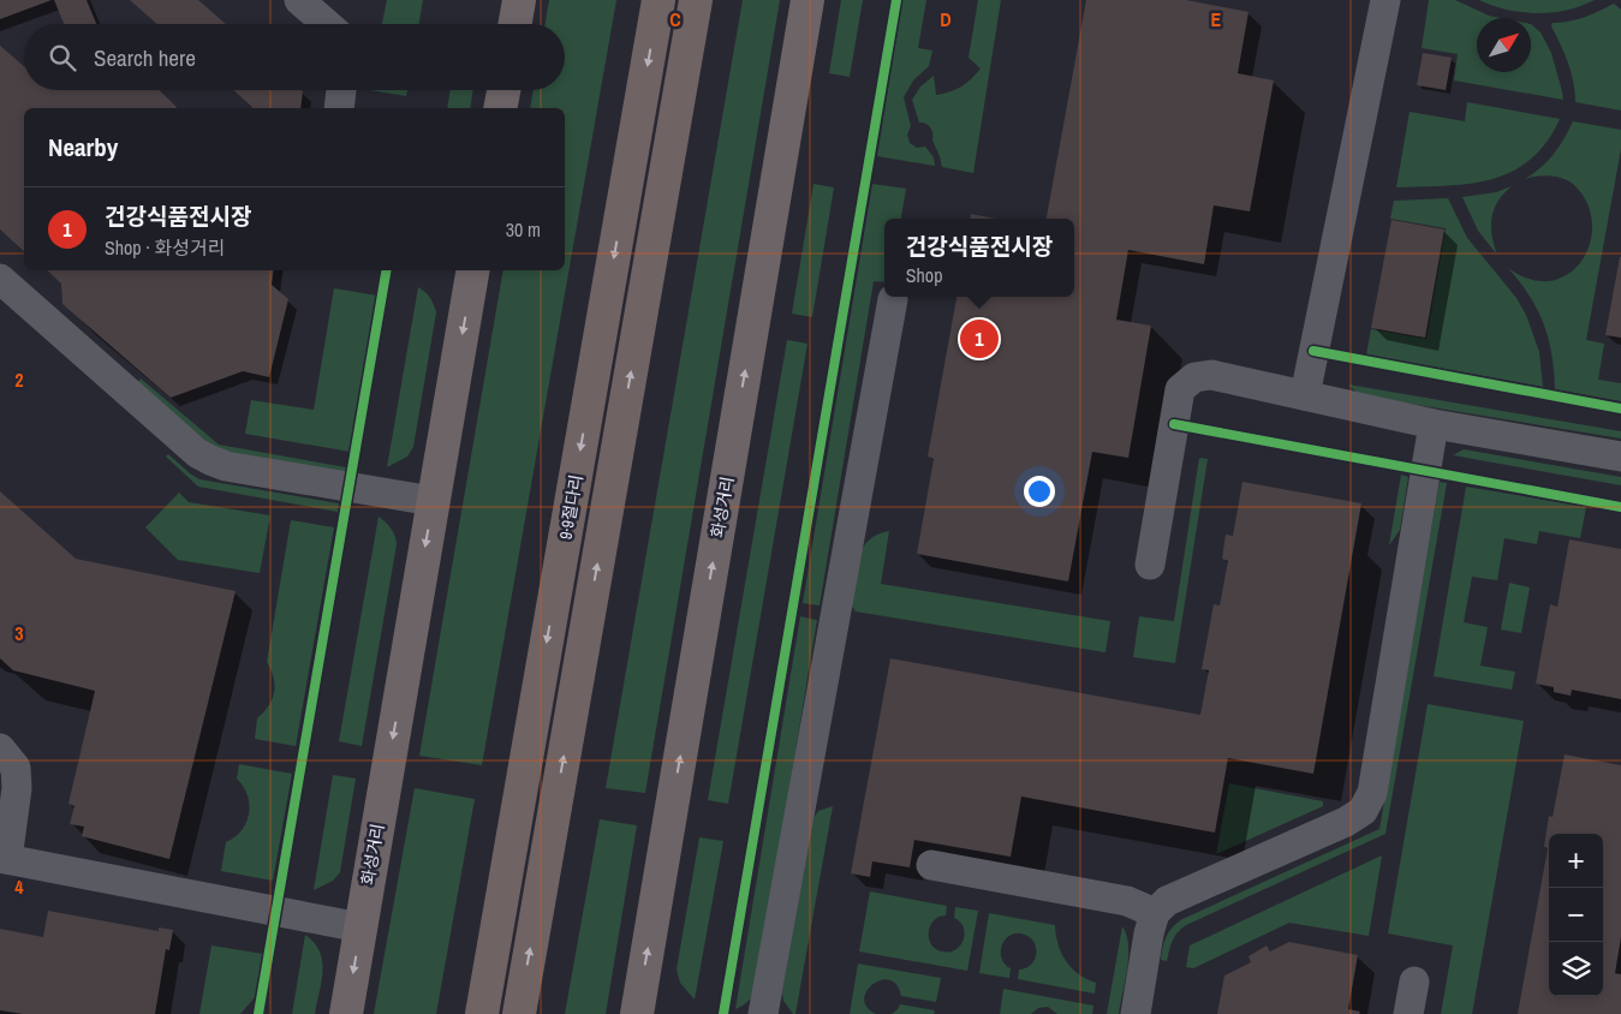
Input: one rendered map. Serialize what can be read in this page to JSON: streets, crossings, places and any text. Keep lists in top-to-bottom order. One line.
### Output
{"streets":{"highway":["9·9절다리"],"main road":["화성거리"]},"north":"top right","page":{"search":"Search here","heading":"Nearby","list":[{"mark":"1","name":"건강식품전시장","note":"Shop · 화성거리","value":"30 m"}],"popup":["건강식품전시장","Shop"],"pins":"1","map_buttons":["+","−"]},"grid":{"columns":["C","D","E"],"rows":["2","3","4"]}}
